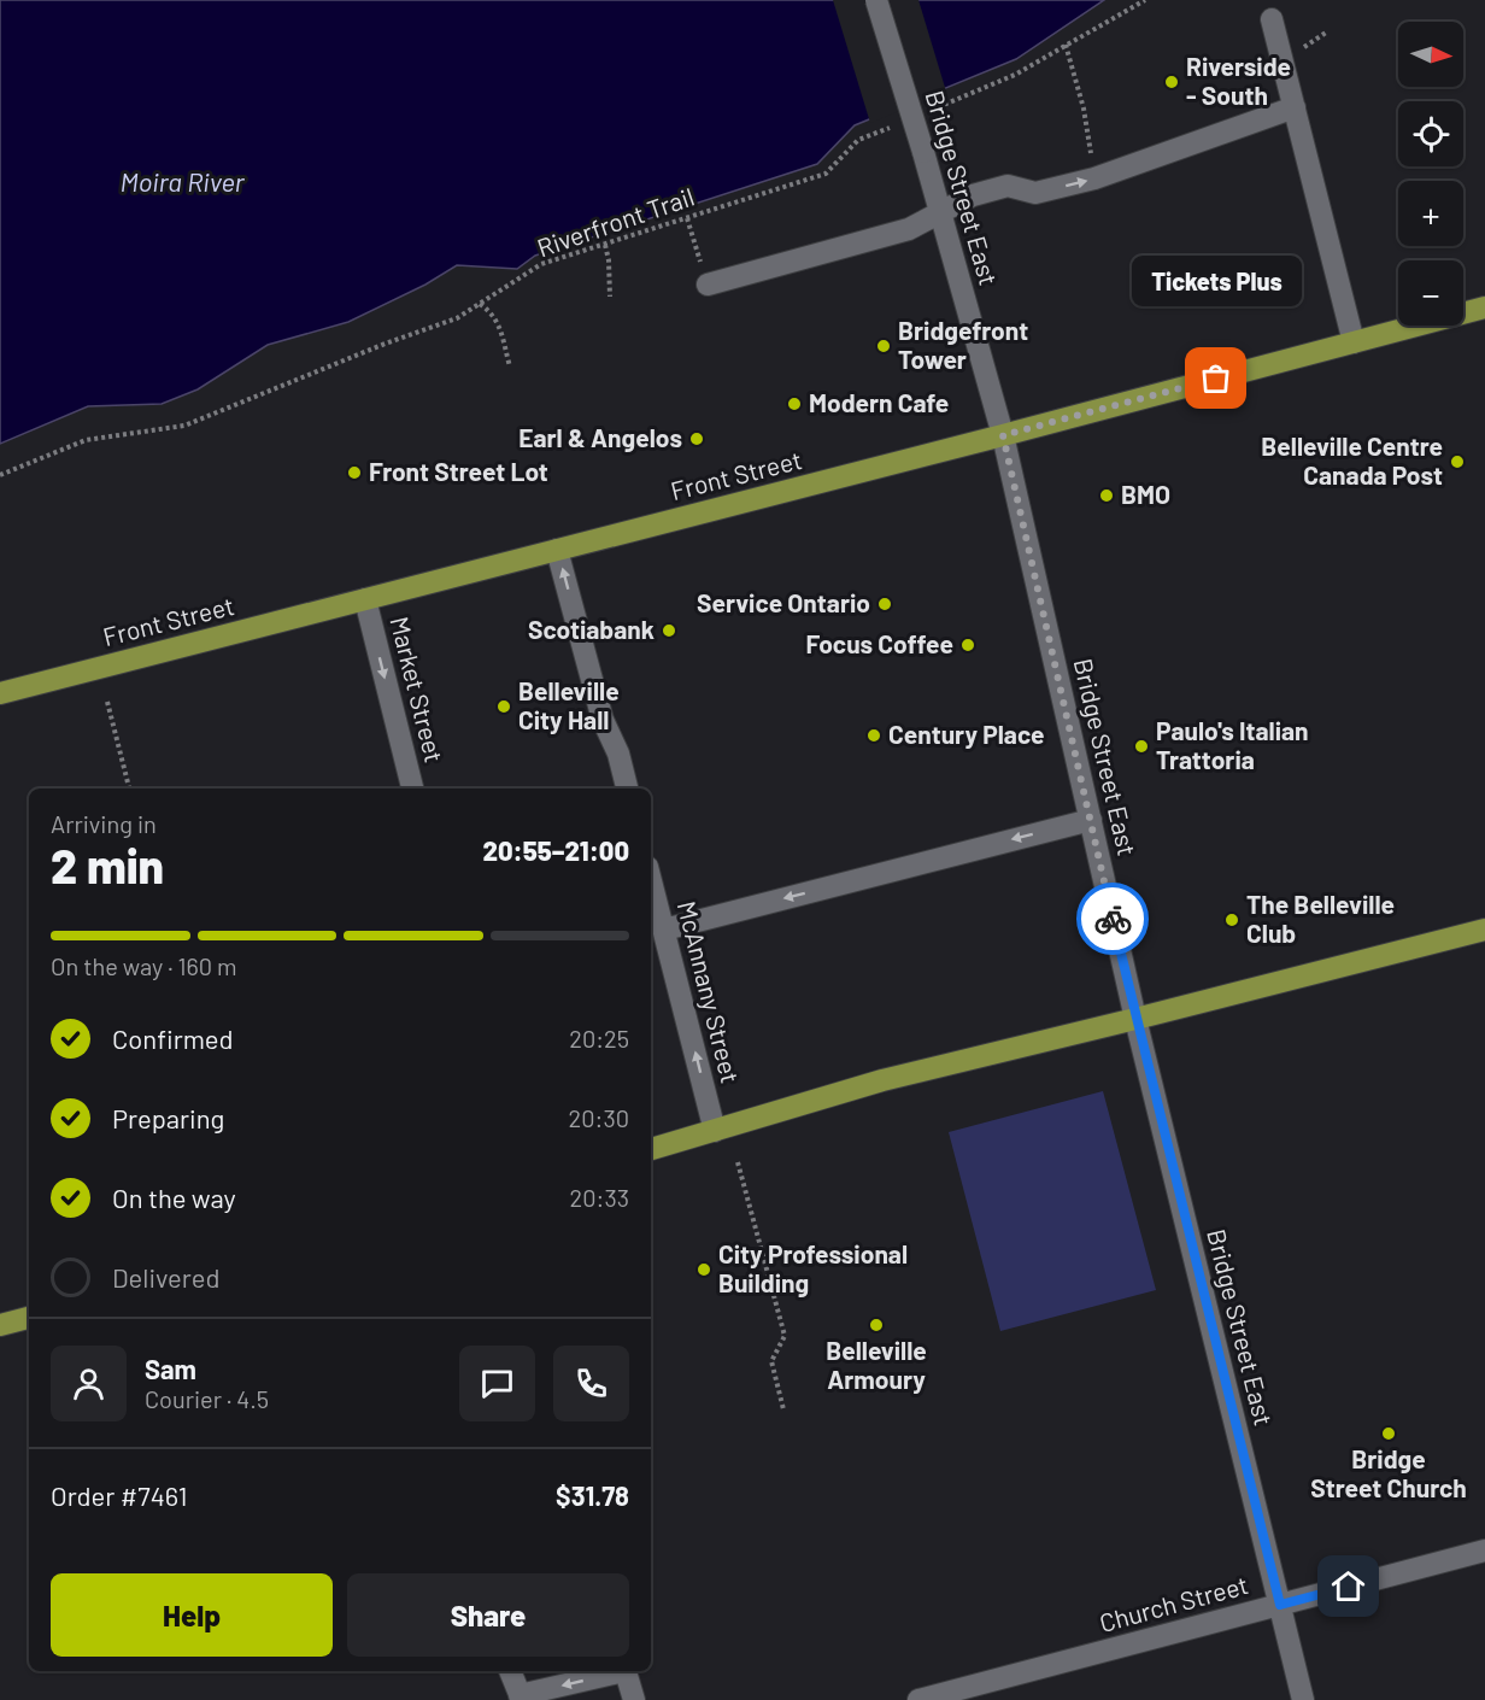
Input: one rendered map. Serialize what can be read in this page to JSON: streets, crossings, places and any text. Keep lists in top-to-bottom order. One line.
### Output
{"streets":{"main road":["Front Street"],"street":["Bridge Street East","Market Street","McAnnany Street","Church Street"],"path":["Riverfront Trail"]},"crossings":[["Bridge Street East","Front Street"],["Bridge Street East","Church Street"],["Front Street","Market Street"]],"one_way":["Market Street","McAnnany Street"],"water":["Moira River"],"places":["Riverside - South","Bridgefront Tower","Tickets Plus","Modern Cafe","Earl & Angelos","Belleville Centre Canada Post","Front Street Lot","BMO","Service Ontario","Scotiabank","Focus Coffee","Belleville City Hall","Century Place","Paulo's Italian Trattoria","The Belleville Club","City Professional Building","Belleville Armoury","Bridge Street Church"],"north":"right","page":{"map_buttons":["+","−"],"bubble":"Tickets Plus","heading":["2 min","Arriving in","20:55–21:00"],"panel":["Sam","Courier · 4.5","Order #7461","$31.78"],"bar":"On the way · 160 m","list":[["Confirmed","20:25"],["Preparing","20:30"],["On the way","20:33"],"Delivered"],"buttons":["Help","Share"]}}
